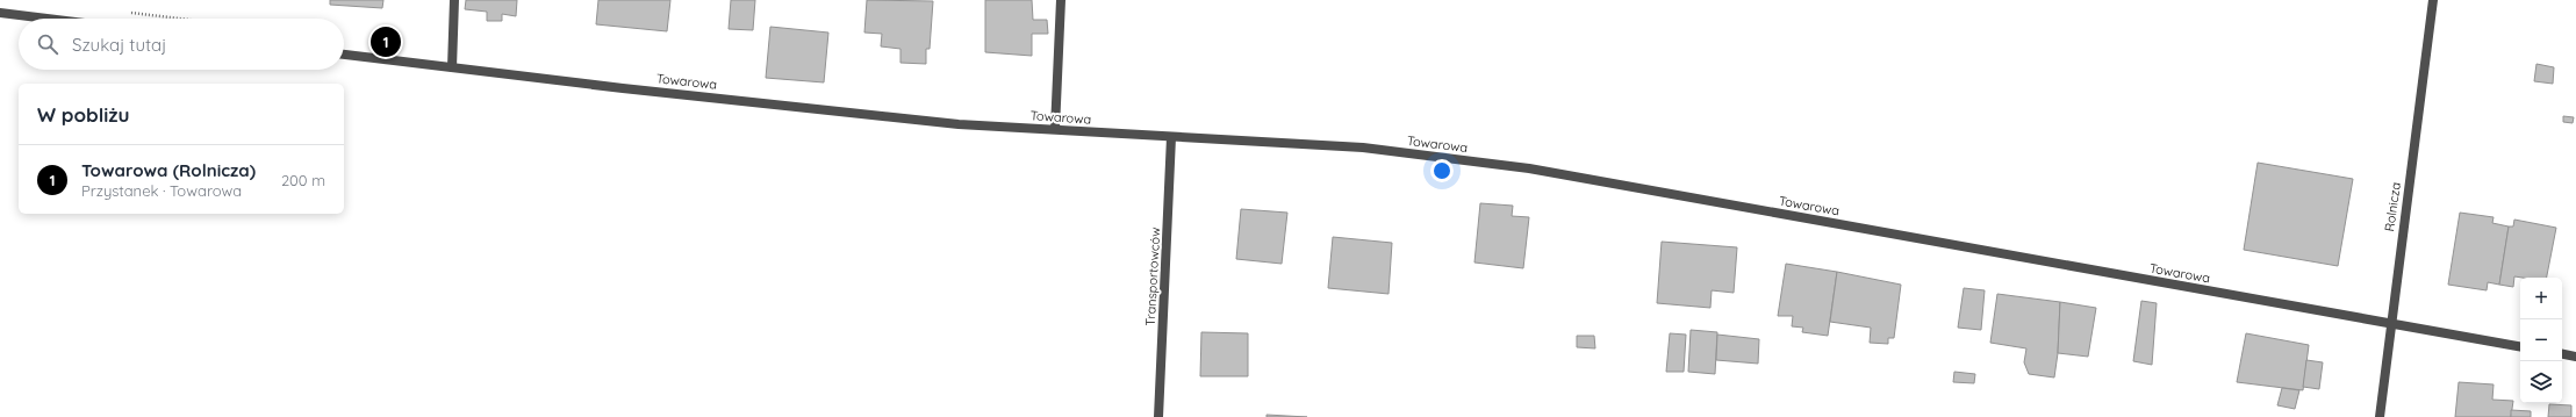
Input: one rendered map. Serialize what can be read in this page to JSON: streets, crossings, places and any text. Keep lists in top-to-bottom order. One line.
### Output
{"streets":{"street":["Towarowa","Rolnicza","Transportowców"]},"crossings":[["Towarowa","Rolnicza"],["Towarowa","Transportowców"]],"page":{"search":"Szukaj tutaj","pins":"1","heading":"W pobliżu","list":[{"mark":"1","name":"Towarowa (Rolnicza)","note":"Przystanek · Towarowa","value":"200 m"}],"map_buttons":["+","−"]}}
